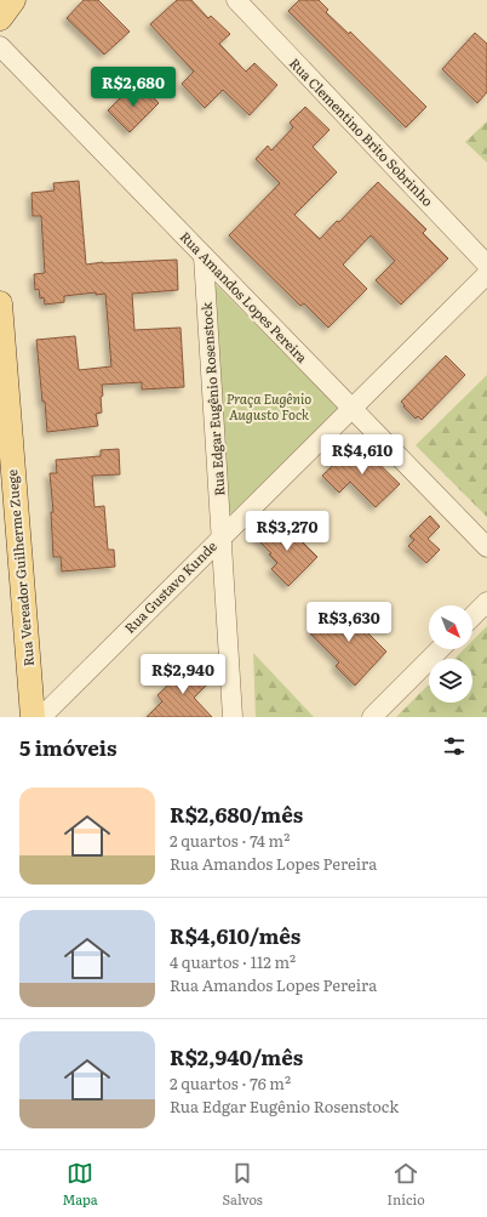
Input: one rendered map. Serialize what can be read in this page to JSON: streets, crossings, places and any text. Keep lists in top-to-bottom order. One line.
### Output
{"streets":{"main road":["Rua Vereador Guilherme Zuege"],"street":["Rua Clementino Brito Sobrinho","Rua Amandos Lopes Pereira","Rua Edgar Eugênio Rosenstock","Rua Gustavo Kunde"]},"crossings":[["Rua Amandos Lopes Pereira","Rua Edgar Eugênio Rosenstock"],["Rua Amandos Lopes Pereira","Rua Gustavo Kunde"],["Rua Edgar Eugênio Rosenstock","Rua Gustavo Kunde"]],"parks":["Praça Eugênio Augusto Fock"],"north":"bottom right","page":{"price":["R$2,680","R$4,610","R$3,270","R$3,630","R$2,940"],"heading":"5 imóveis","list":[{"name":"R$2,680/mês","note":"2 quartos · 74 m² · Rua Amandos Lopes Pereira"},{"name":"R$4,610/mês","note":"4 quartos · 112 m² · Rua Amandos Lopes Pereira"},{"name":"R$2,940/mês","note":"2 quartos · 76 m² · Rua Edgar Eugênio Rosenstock"}],"tabs":["Mapa","Salvos","Início"]}}
